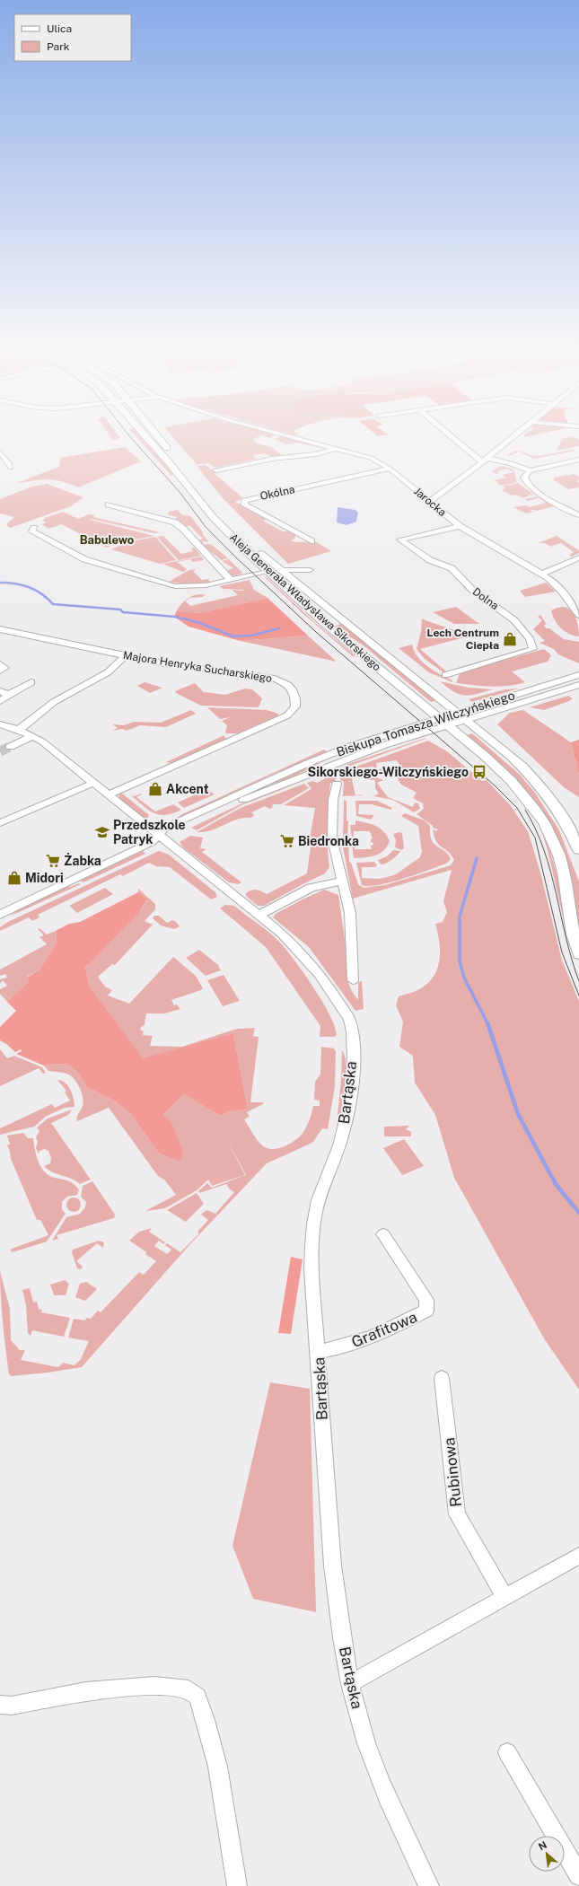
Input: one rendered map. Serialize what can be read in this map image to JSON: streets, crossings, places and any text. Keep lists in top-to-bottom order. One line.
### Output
{"streets":{"main road":["Aleja Generała Władysława Sikorskiego"],"street":["Okólna","Jarocka","Dolna","Majora Henryka Sucharskiego","Biskupa Tomasza Wilczyńskiego","Bartąska","Grafitowa","Rubinowa"]},"crossings":[["Okólna","Jarocka"],["Jarocka","Dolna"],["Aleja Generała Władysława Sikorskiego","Biskupa Tomasza Wilczyńskiego"],["Majora Henryka Sucharskiego","Bartąska"],["Biskupa Tomasza Wilczyńskiego","Bartąska"],["Bartąska","Grafitowa"]],"districts":["Babulewo"],"places":{"shop":["Lech Centrum Ciepła","Akcent","Midori"],"bus stop":["Sikorskiego-Wilczyńskiego"],"school or university":["Przedszkole Patryk"],"supermarket":["Biedronka","Żabka"]},"legend":["Ulica","Park"],"north":"top left"}
